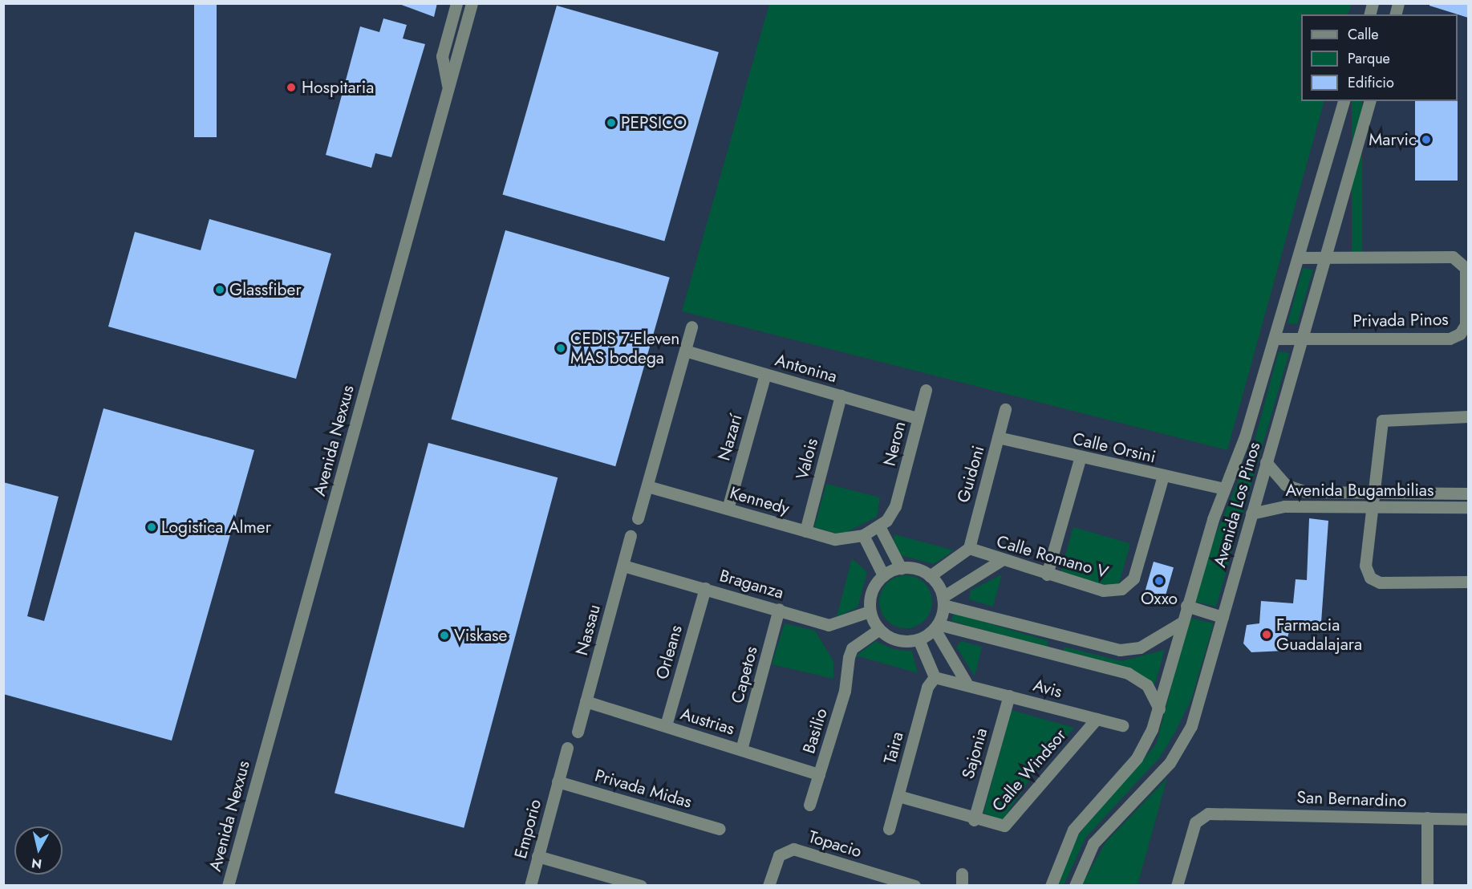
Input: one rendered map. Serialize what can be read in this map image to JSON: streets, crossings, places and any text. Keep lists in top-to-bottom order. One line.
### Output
{"streets":{"street":["Privada Pinos","Antonina","Nazarí","Avenida Nexxus","Neron","Calle Orsini","Valois","Guidoni","Avenida Bugambilias","Kennedy","Avenida Los Pinos","Calle Romano V","Braganza","Nassau","Orleans","Capetos","Avis","Austrias","Basilio","Taira","Sajonia","Calle Windsor","Privada Midas","San Bernardino","Emporio","Topacio"]},"crossings":[["Privada Pinos","Avenida Los Pinos"],["Antonina","Nazarí"],["Antonina","Neron"],["Antonina","Valois"],["Nazarí","Kennedy"],["Neron","Kennedy"],["Calle Orsini","Guidoni"],["Calle Orsini","Avenida Los Pinos"],["Calle Orsini","Calle Romano V"],["Valois","Kennedy"],["Guidoni","Calle Romano V"],["Avenida Bugambilias","Avenida Los Pinos"],["Braganza","Nassau"],["Braganza","Orleans"],["Braganza","Capetos"],["Braganza","Basilio"],["Nassau","Austrias"],["Orleans","Austrias"],["Capetos","Austrias"],["Avis","Taira"],["Avis","Sajonia"],["Avis","Calle Windsor"],["Austrias","Basilio"],["Taira","Calle Windsor"],["Sajonia","Calle Windsor"],["Privada Midas","Emporio"]],"places":["Hospitaria","PEPSICO","Marvic","Glassfiber","CEDIS 7-Eleven MAS bodega","Logistica Almer","Oxxo","Farmacia Guadalajara","Viskase"],"legend":["Calle","Parque","Edificio"],"north":"bottom"}
